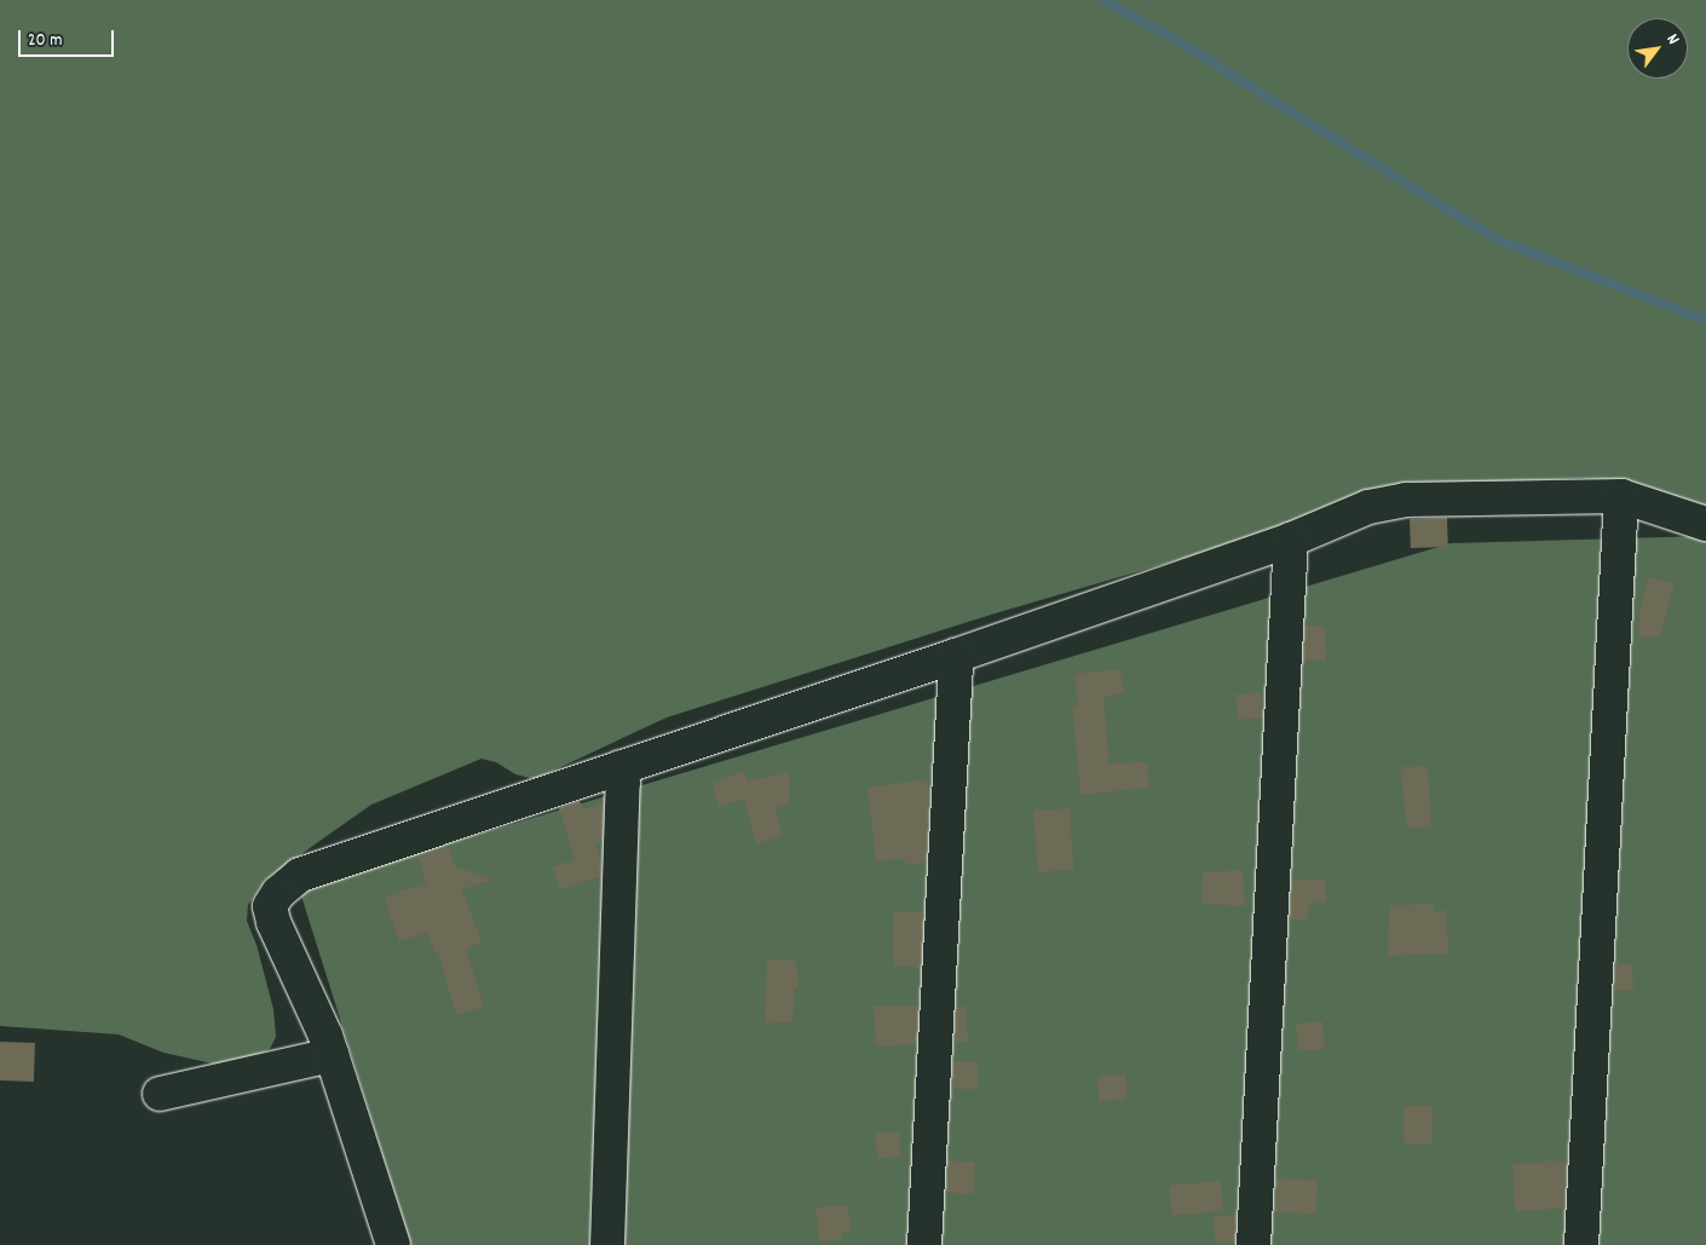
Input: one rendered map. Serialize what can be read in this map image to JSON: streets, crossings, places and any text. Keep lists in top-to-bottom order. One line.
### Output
{"scale_bar":"20 m","north":"top right"}
